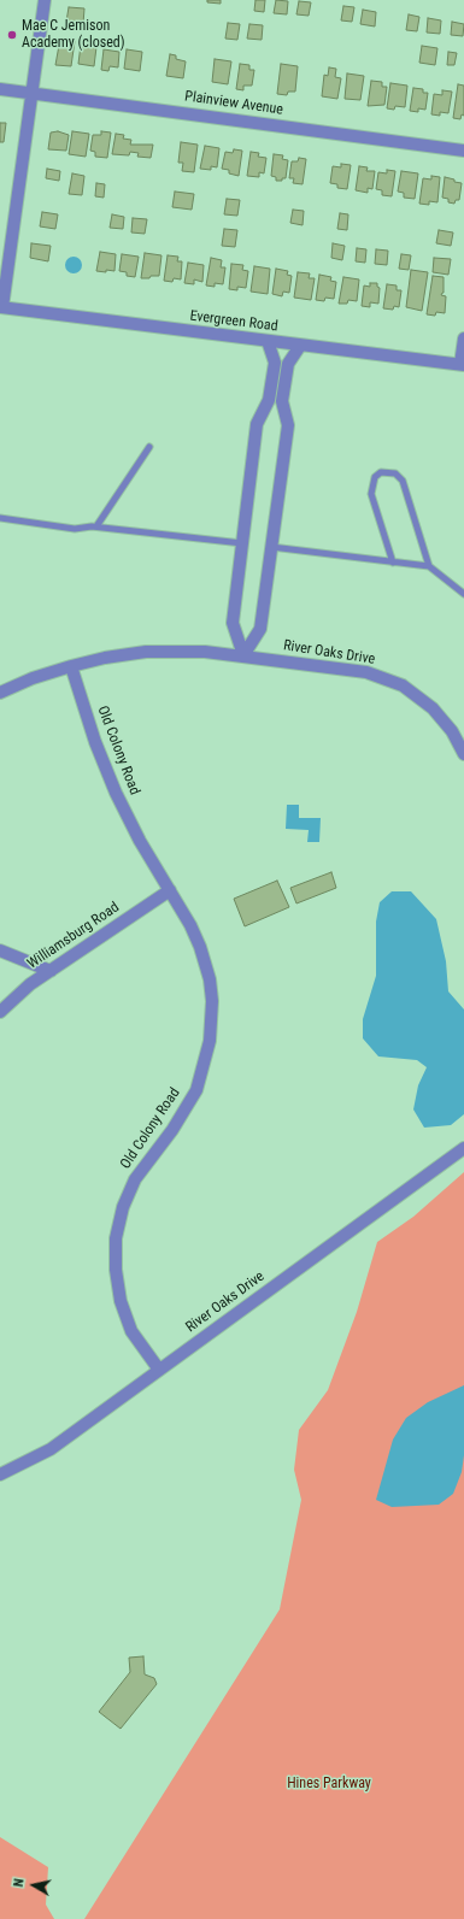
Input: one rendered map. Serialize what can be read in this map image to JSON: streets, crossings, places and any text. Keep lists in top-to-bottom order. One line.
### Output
{"streets":{"street":["Plainview Avenue","Evergreen Road","River Oaks Drive","Old Colony Road","Williamsburg Road"]},"crossings":[["River Oaks Drive","Old Colony Road"],["Old Colony Road","Williamsburg Road"]],"parks":["Hines Parkway"],"places":["Mae C Jemison Academy (closed)"],"north":"left"}
